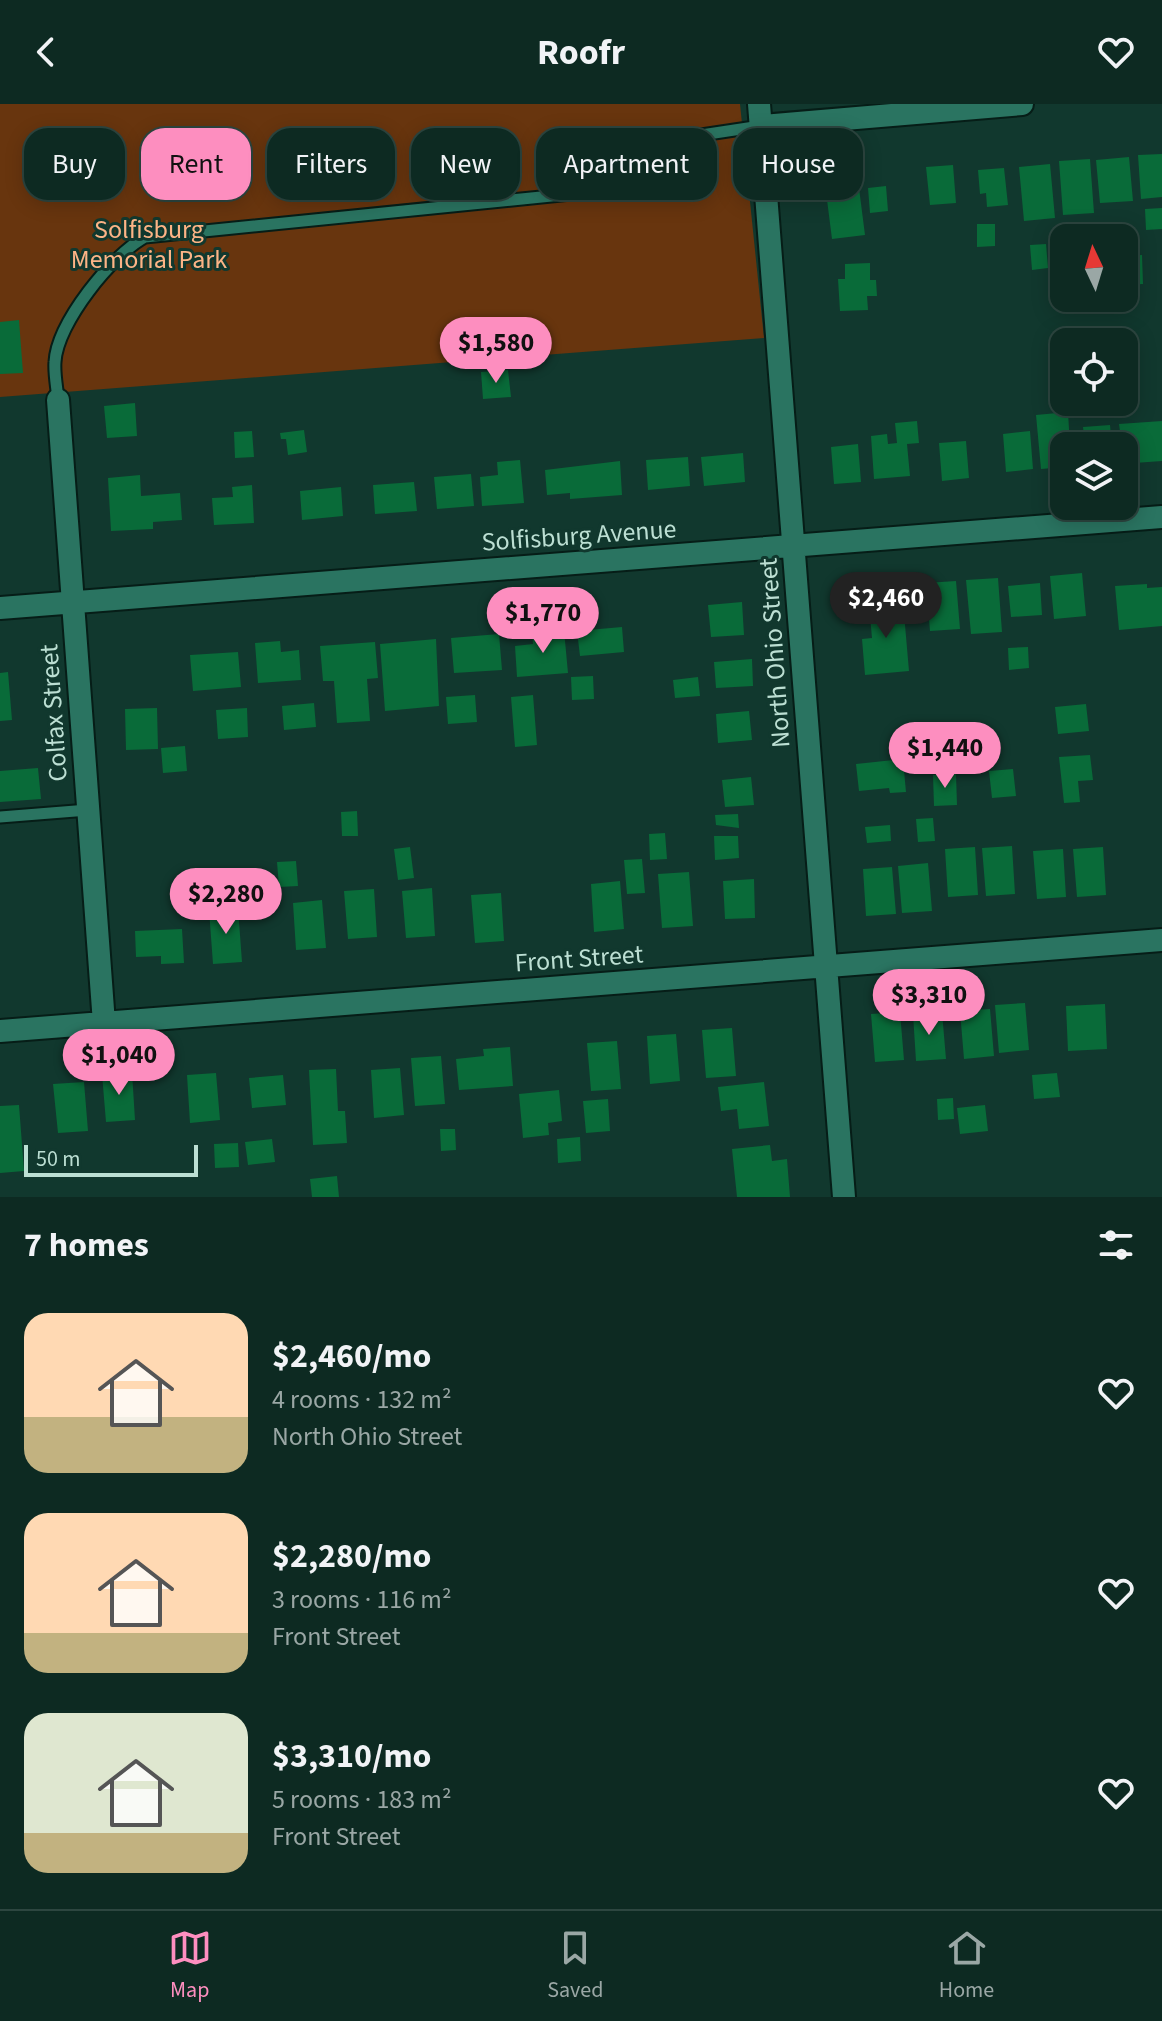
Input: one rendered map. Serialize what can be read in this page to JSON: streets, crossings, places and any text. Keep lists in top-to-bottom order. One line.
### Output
{"streets":{"street":["Solfisburg Avenue","North Ohio Street","Colfax Street","Front Street"]},"crossings":[["Solfisburg Avenue","North Ohio Street"],["Solfisburg Avenue","Colfax Street"],["North Ohio Street","Front Street"],["Colfax Street","Front Street"]],"parks":["Solfisburg Memorial Park"],"scale_bar":"50 m","north":"top","page":{"header":"Roofr","chip":["Buy","Rent","Filters","New","Apartment","House"],"price":["$1,580","$2,460","$1,770","$1,440","$2,280","$3,310","$1,040"],"scale":"50 m","heading":"7 homes","list":[{"name":"$2,460/mo","note":"4 rooms · 132 m² · North Ohio Street"},{"name":"$2,280/mo","note":"3 rooms · 116 m² · Front Street"},{"name":"$3,310/mo","note":"5 rooms · 183 m² · Front Street"}],"tabs":["Map","Saved","Home"]}}
